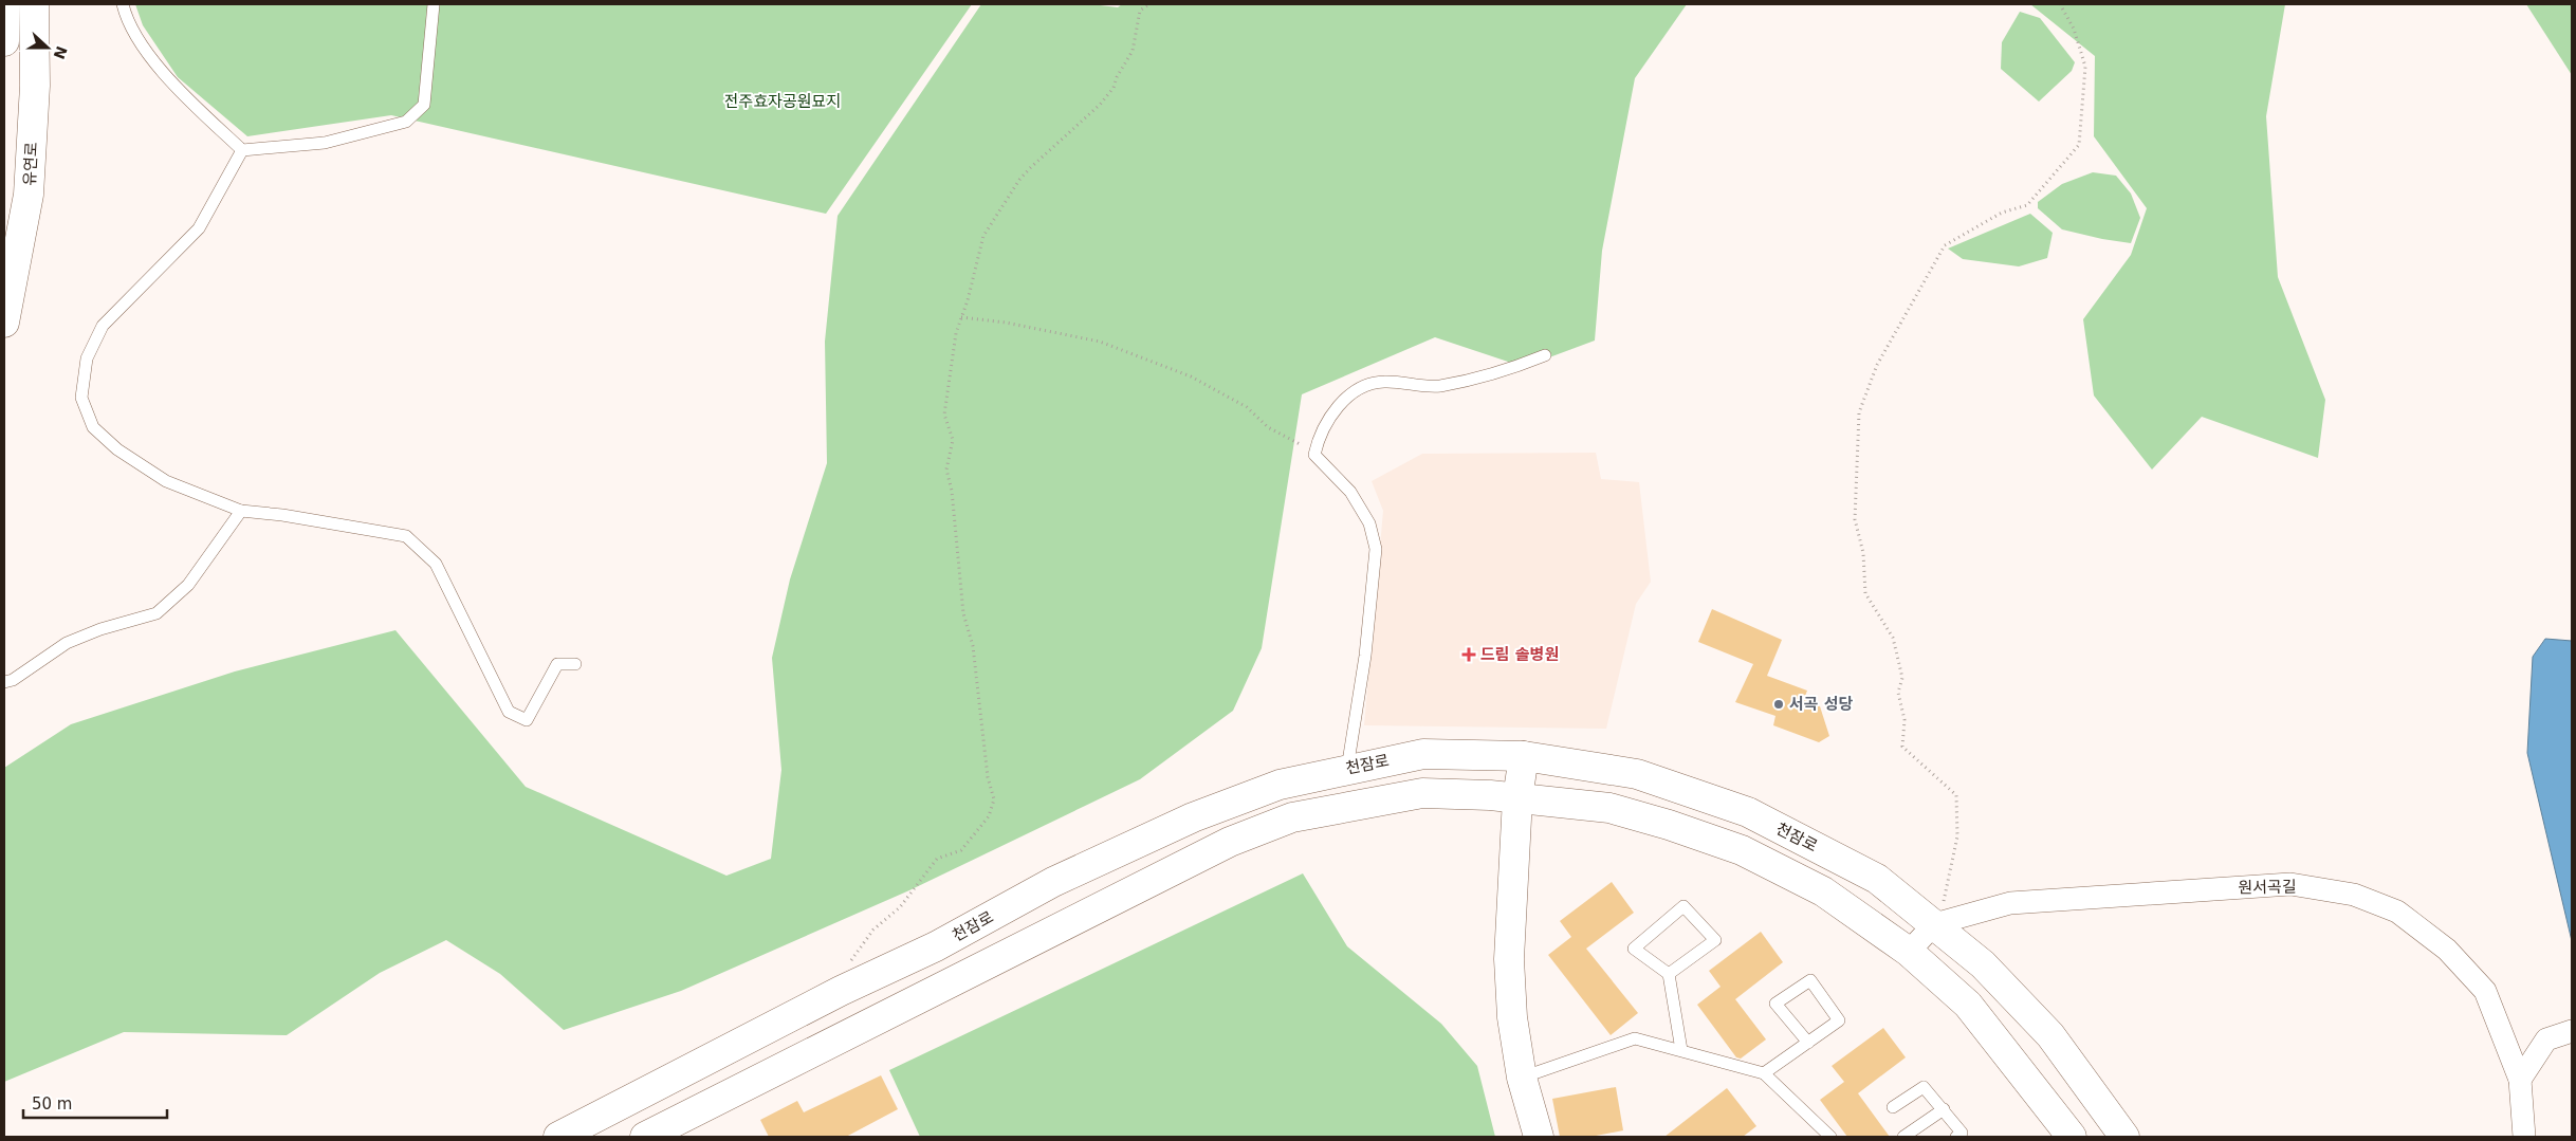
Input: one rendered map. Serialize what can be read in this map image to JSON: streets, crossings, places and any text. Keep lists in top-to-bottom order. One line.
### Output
{"streets":{"street":["유연로","천잠로","원서곡길"]},"crossings":[["천잠로","원서곡길"]],"parks":["전주효자공원묘지"],"places":{"health":["드림 솔병원"],"other":["서곡 성당"]},"scale_bar":"50 m","north":"right"}
